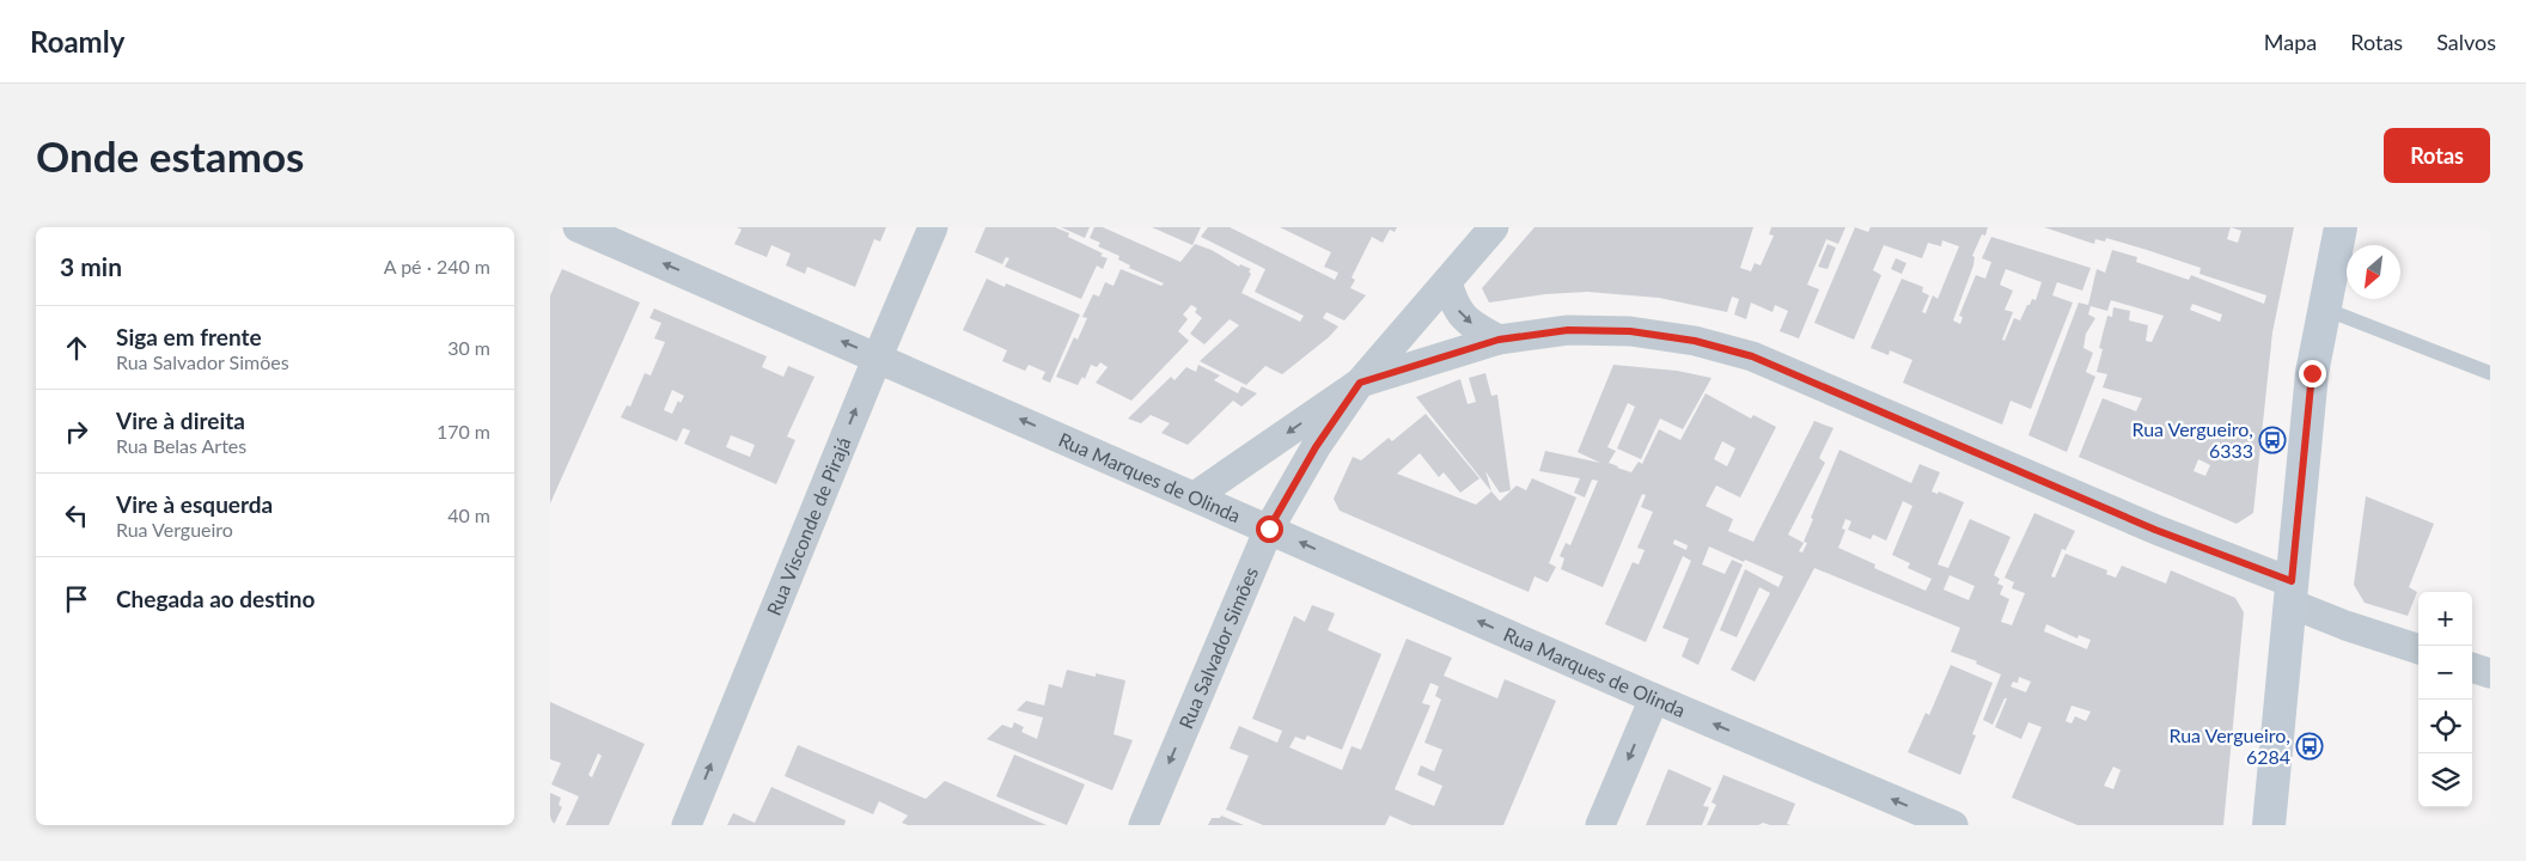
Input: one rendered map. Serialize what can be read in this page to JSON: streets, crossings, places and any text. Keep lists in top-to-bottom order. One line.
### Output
{"streets":{"street":["Rua Marques de Olinda","Rua Visconde de Pirajá","Rua Salvador Simões"]},"crossings":[["Rua Marques de Olinda","Rua Visconde de Pirajá"],["Rua Marques de Olinda","Rua Salvador Simões"]],"one_way":["Rua Marques de Olinda","Rua Visconde de Pirajá"],"places":{"bus stop":["Rua Vergueiro, 6333","Rua Vergueiro, 6284"]},"north":"bottom left","page":{"header":"Roamly","nav":["Mapa","Rotas","Salvos"],"buttons":"Rotas","title":"Onde estamos","heading":["3 min","A pé · 240 m"],"list":[["Siga em frente","Rua Salvador Simões","30 m"],["Vire à direita","Rua Belas Artes","170 m"],["Vire à esquerda","Rua Vergueiro","40 m"],"Chegada ao destino"],"map_buttons":["+","−"]}}
